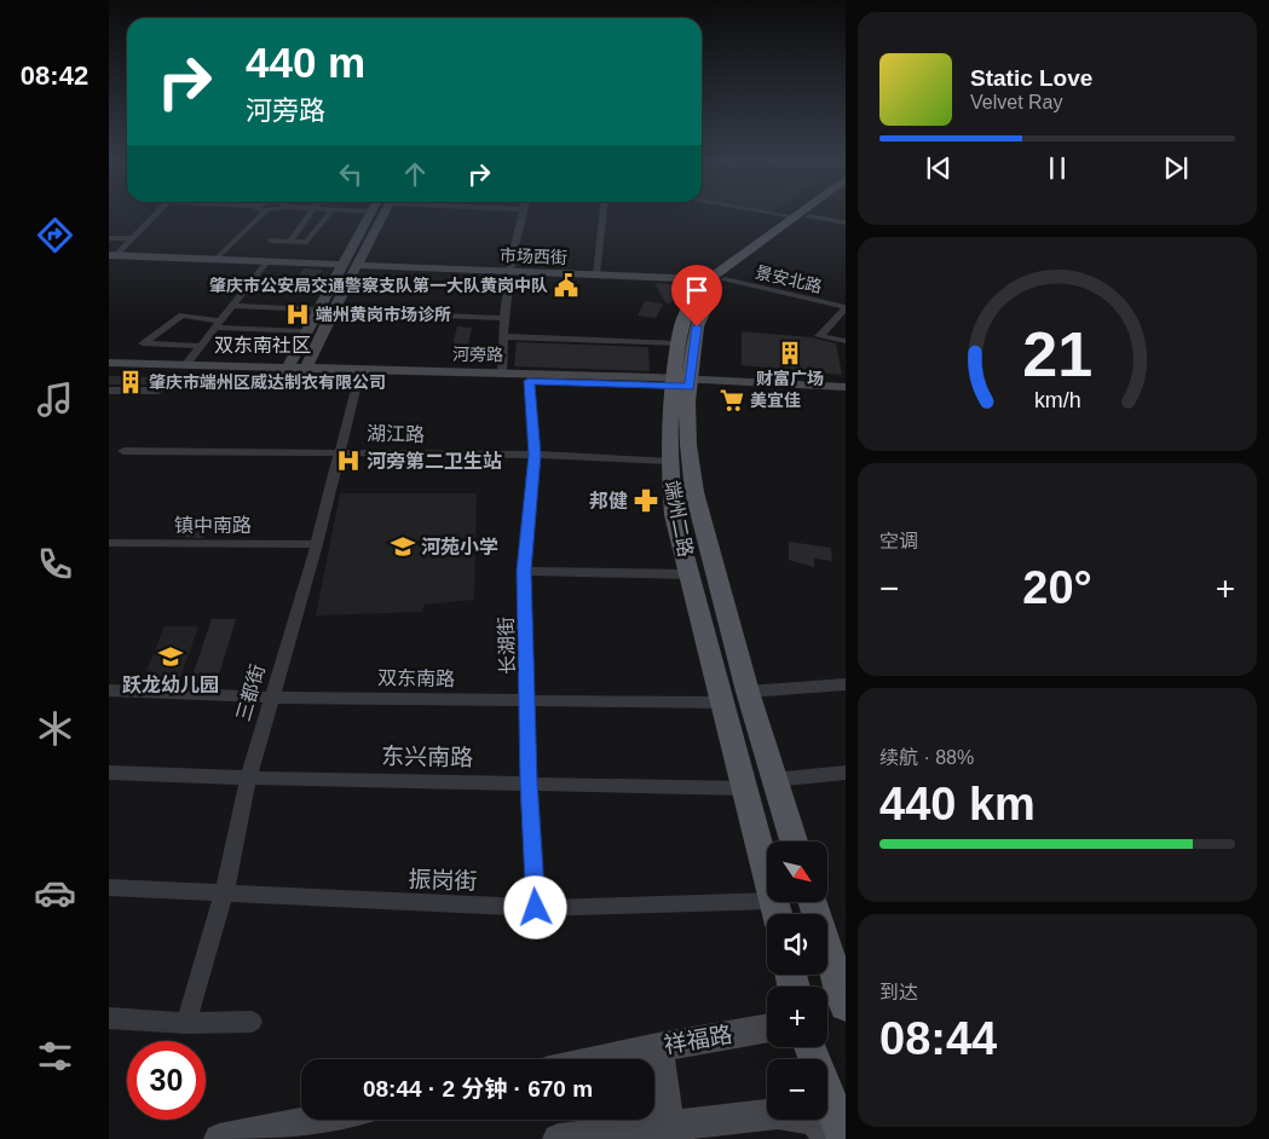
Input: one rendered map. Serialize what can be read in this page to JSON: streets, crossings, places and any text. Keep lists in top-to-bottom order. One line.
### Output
{"streets":{"main road":["端州二路"],"street":["市场西街","景安北路","河旁路","湖江路","镇中南路","长湖街","双东南路","三都街","东兴南路","振岗街","祥福路"]},"crossings":[["市场西街","端州二路"],["景安北路","端州二路"],["河旁路","端州二路"],["河旁路","长湖街"],["河旁路","三都街"],["湖江路","端州二路"],["湖江路","长湖街"],["湖江路","三都街"],["端州二路","双东南路"],["端州二路","东兴南路"],["镇中南路","三都街"],["长湖街","双东南路"],["长湖街","东兴南路"],["长湖街","振岗街"],["双东南路","三都街"],["三都街","东兴南路"],["三都街","振岗街"]],"districts":["双东南社区"],"places":{"public building":["肇庆市公安局交通警察支队第一大队黄岗中队"],"hospital":["端州黄岗市场诊所","河旁第二卫生站"],"building":["财富广场","肇庆市端州区威达制衣有限公司"],"supermarket":["美宜佳"],"pharmacy":["邦健"],"school or university":["河苑小学","跃龙幼儿园"]},"north":"bottom right","page":{"tabs":"08:42","turn":["440 m","河旁路"],"song":["Static Love","Velvet Ray"],"tile":["空调",["续航 · 88%","440 km"],["到达","08:44"]],"heat":["−","20°","+"],"map_buttons":["+","−"],"limit":"30","trip":"08:44 · 2 分钟 · 670 m","gauge":["21","km/h"]}}
